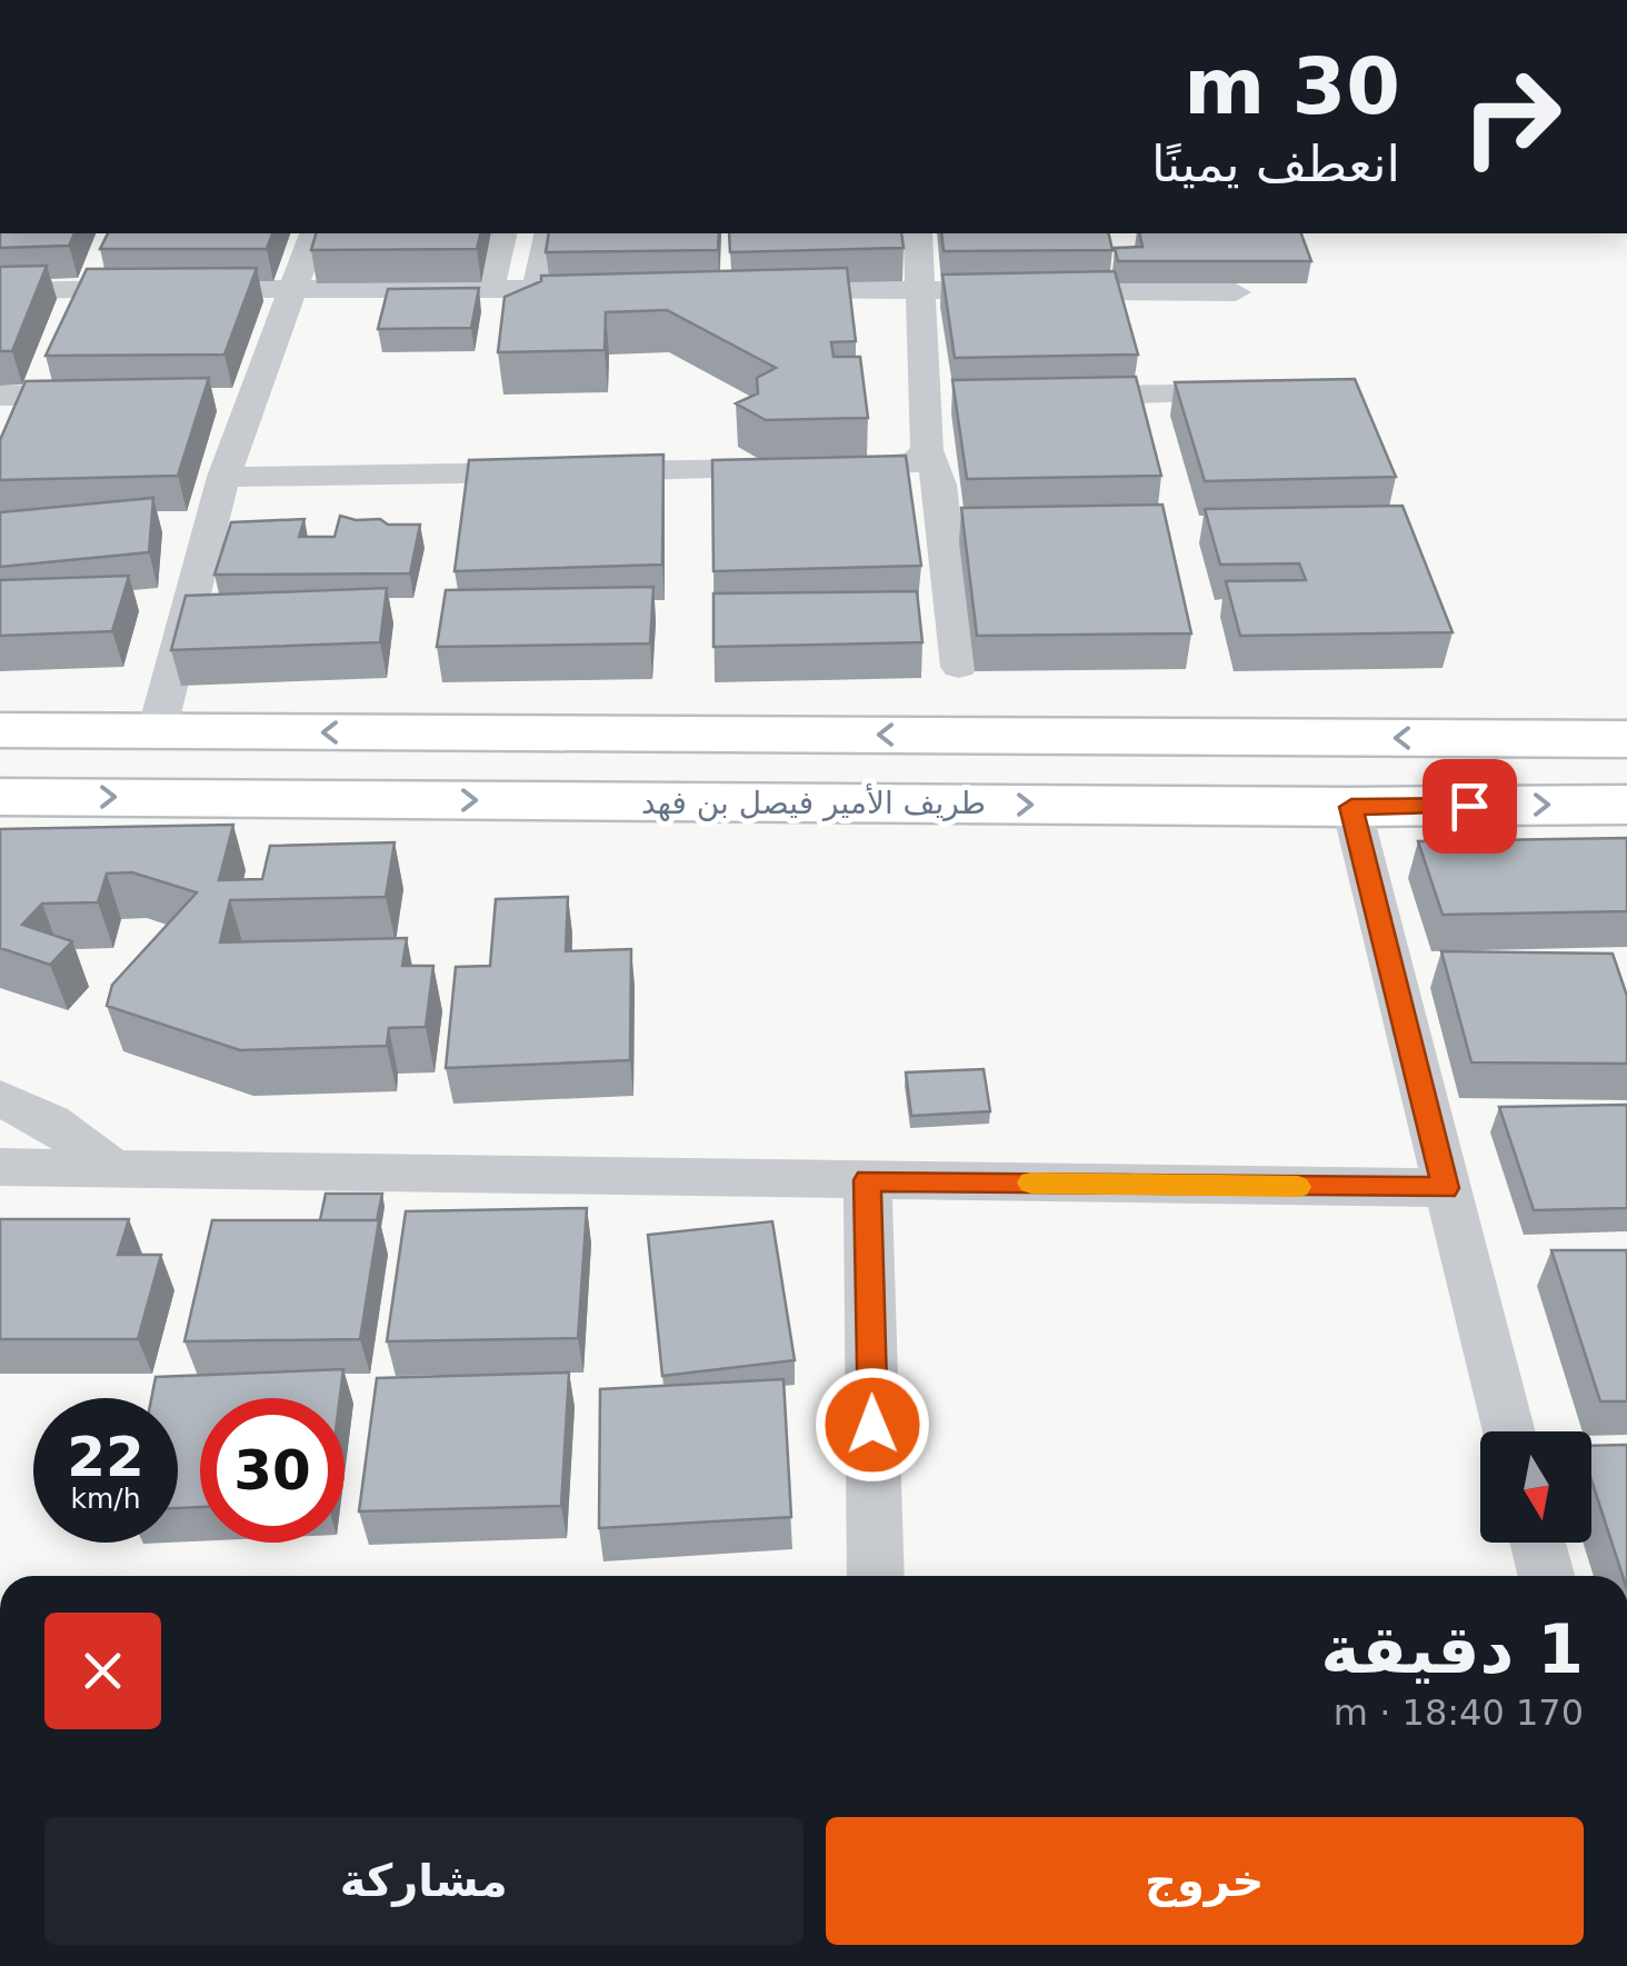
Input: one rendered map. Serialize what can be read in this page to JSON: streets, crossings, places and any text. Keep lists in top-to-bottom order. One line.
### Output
{"streets":{"main road":["طريف الأمير فيصل بن فهد"]},"north":"bottom","page":{"turn":["30 m","انعطف يمينًا"],"speed":"22 km/h","limit":"30","heading":["1 دقيقة","170 m · 18:40"],"buttons":["خروج","مشاركة"]}}
